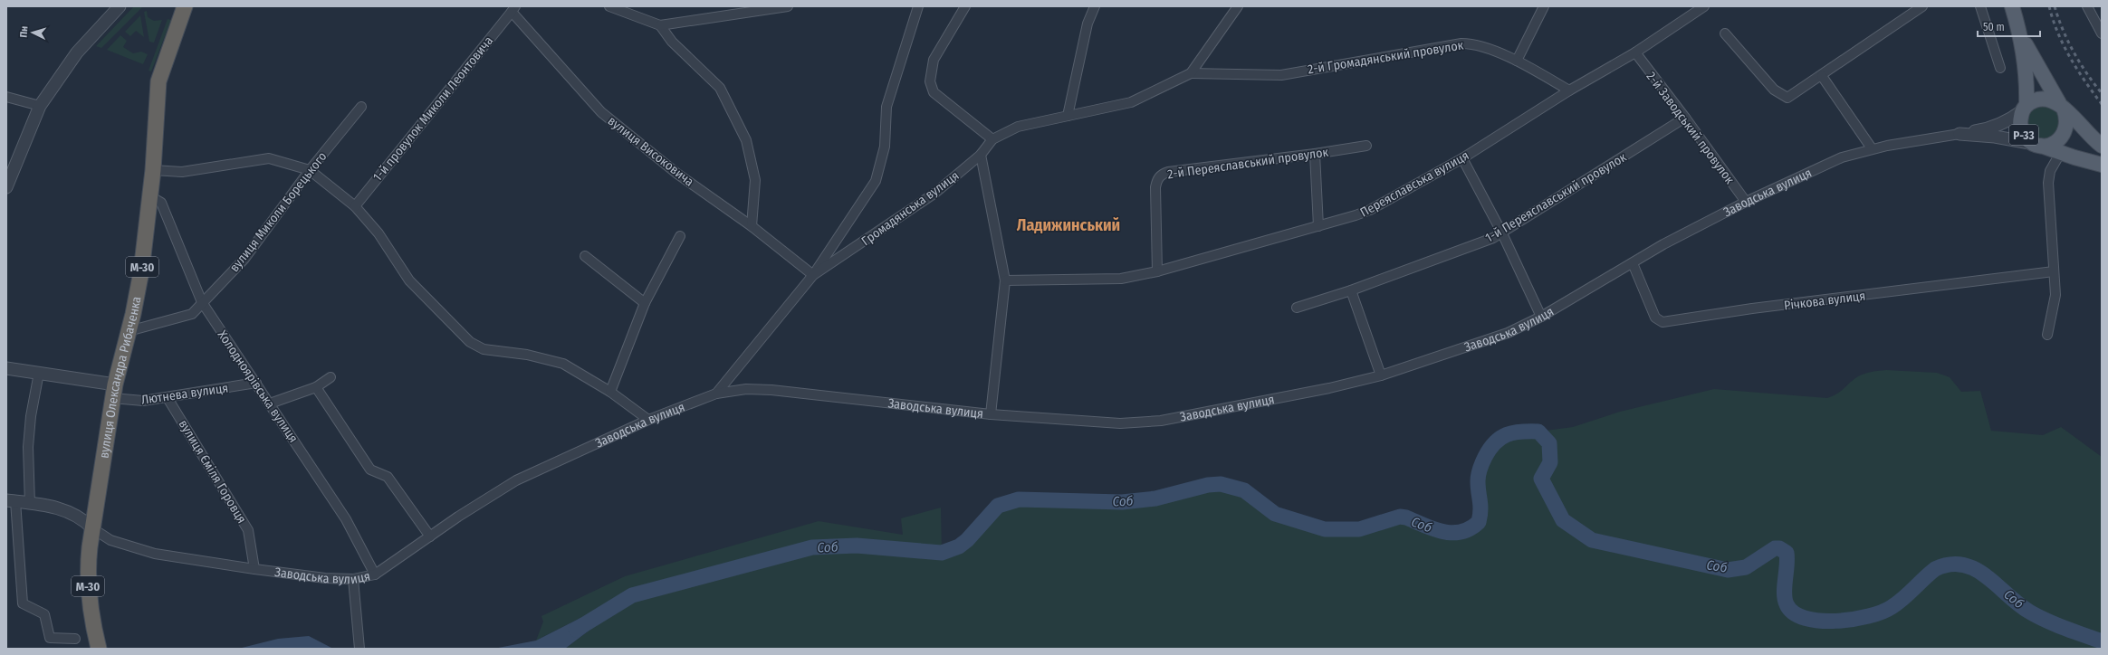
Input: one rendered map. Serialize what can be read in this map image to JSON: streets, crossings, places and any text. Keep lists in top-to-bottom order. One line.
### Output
{"streets":{"highway":["М-30","вулиця Олександра Рибаченка"],"main road":["Р-33","Заводська вулиця"],"street":["2-й Громадянський провулок","1-й провулок Миколи Леонтовича","2-й Заводський провулок","вулиця Високовича","2-й Переяславський провулок","Переяславська вулиця","1-й Переяславський провулок","Громадянська вулиця","вулиця Миколи Борецького","Річкова вулиця","Холодноярівська вулиця","Лютнева вулиця","вулиця Єміля Горовця"]},"crossings":[["2-й Громадянський провулок","Переяславська вулиця"],["2-й Громадянський провулок","Громадянська вулиця"],["1-й провулок Миколи Леонтовича","вулиця Високовича"],["2-й Заводський провулок","Переяславська вулиця"],["2-й Заводський провулок","Заводська вулиця"],["2-й Заводський провулок","1-й Переяславський провулок"],["Р-33","Заводська вулиця"],["вулиця Високовича","Громадянська вулиця"],["2-й Переяславський провулок","Переяславська вулиця"],["Заводська вулиця","Громадянська вулиця"],["Заводська вулиця","Річкова вулиця"],["Заводська вулиця","вулиця Олександра Рибаченка"],["Заводська вулиця","Холодноярівська вулиця"],["Заводська вулиця","вулиця Єміля Горовця"],["вулиця Миколи Борецького","вулиця Олександра Рибаченка"],["вулиця Миколи Борецького","Холодноярівська вулиця"],["вулиця Олександра Рибаченка","Холодноярівська вулиця"],["вулиця Олександра Рибаченка","Лютнева вулиця"],["Холодноярівська вулиця","Лютнева вулиця"],["Лютнева вулиця","вулиця Єміля Горовця"]],"districts":["Ладижинський"],"water":["Соб"],"scale_bar":"50 m","north":"left"}
